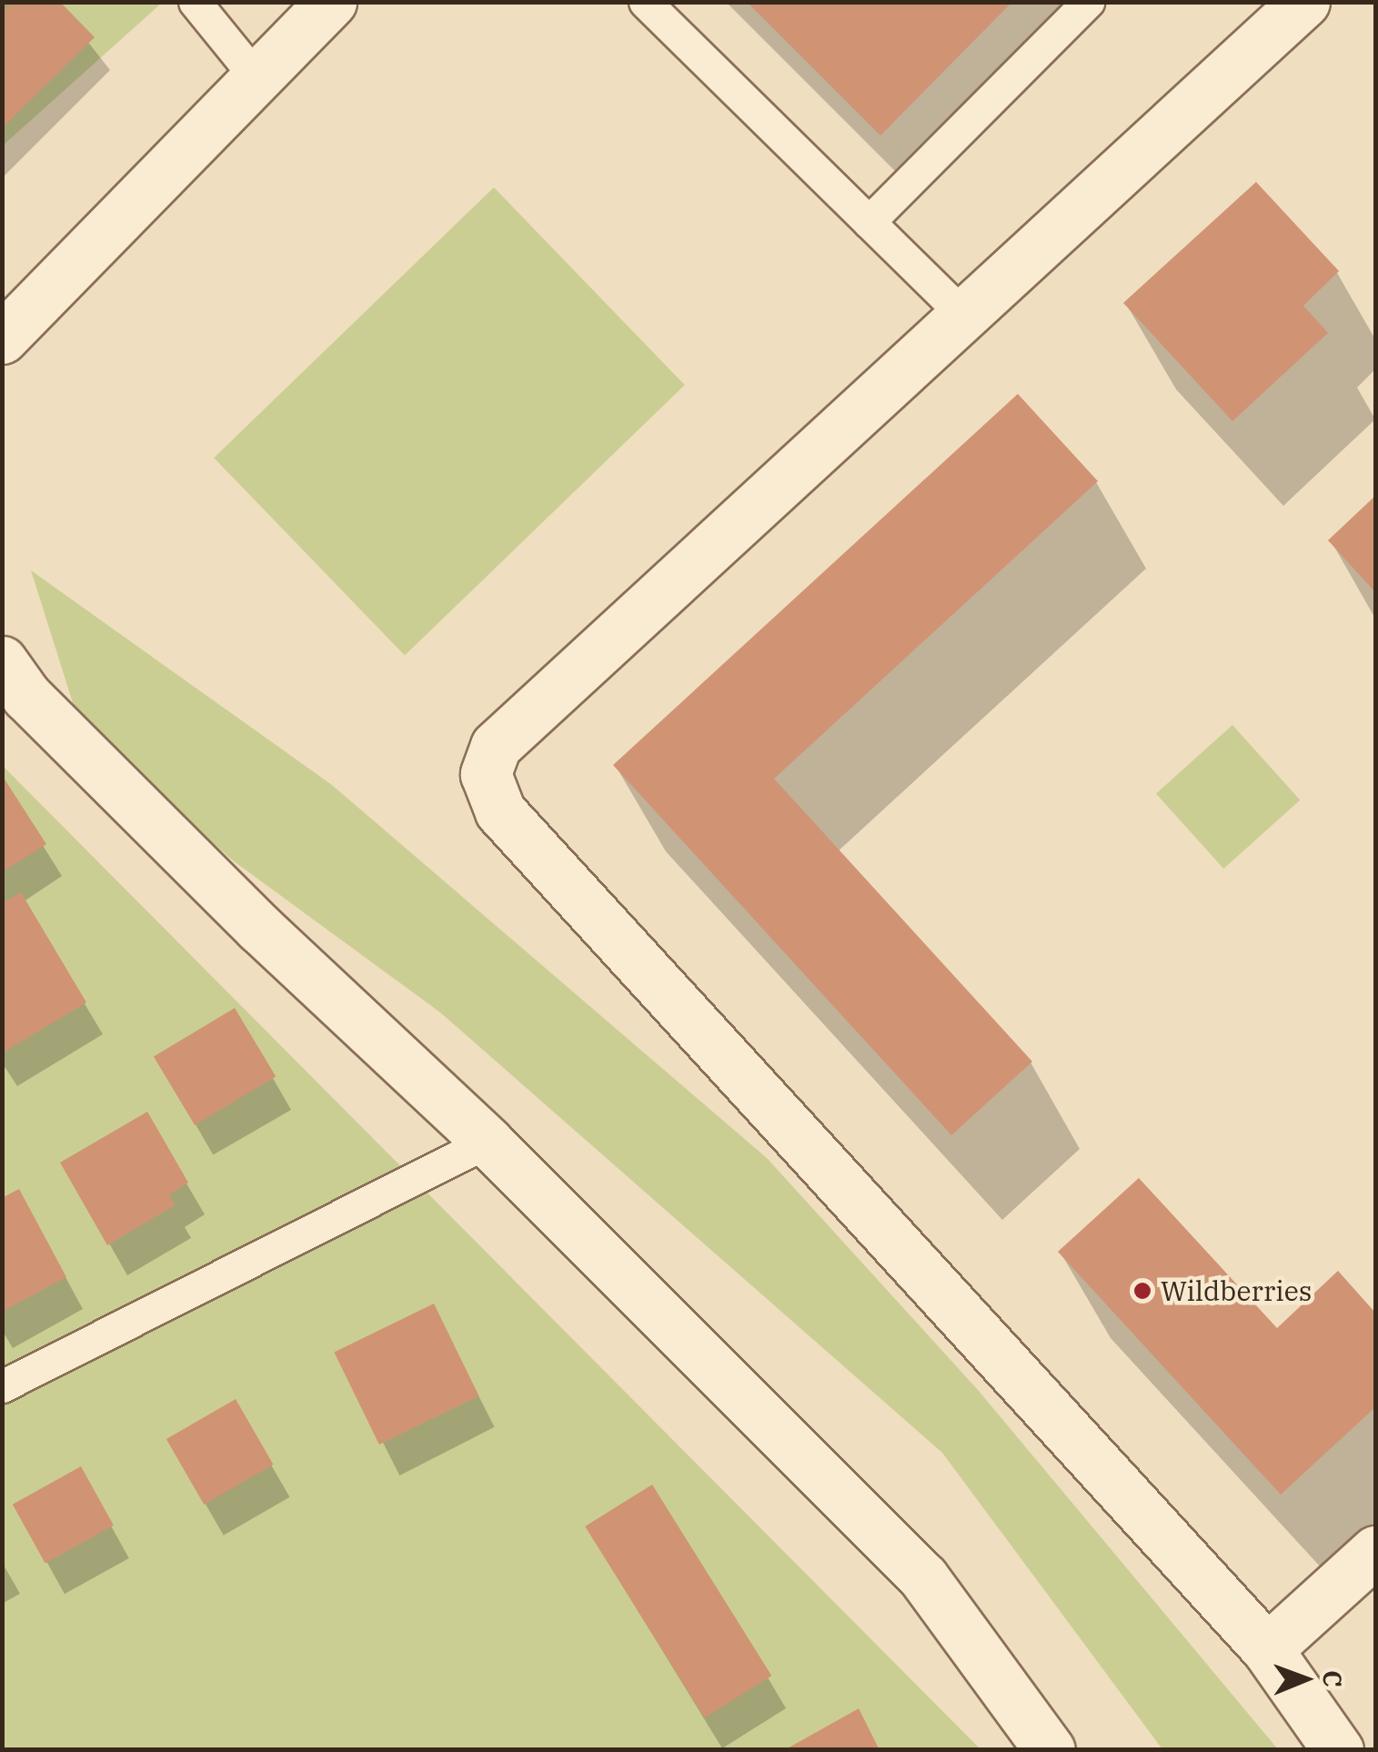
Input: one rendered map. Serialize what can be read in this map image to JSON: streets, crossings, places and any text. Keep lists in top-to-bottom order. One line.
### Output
{"places":["Wildberries"],"north":"right"}
